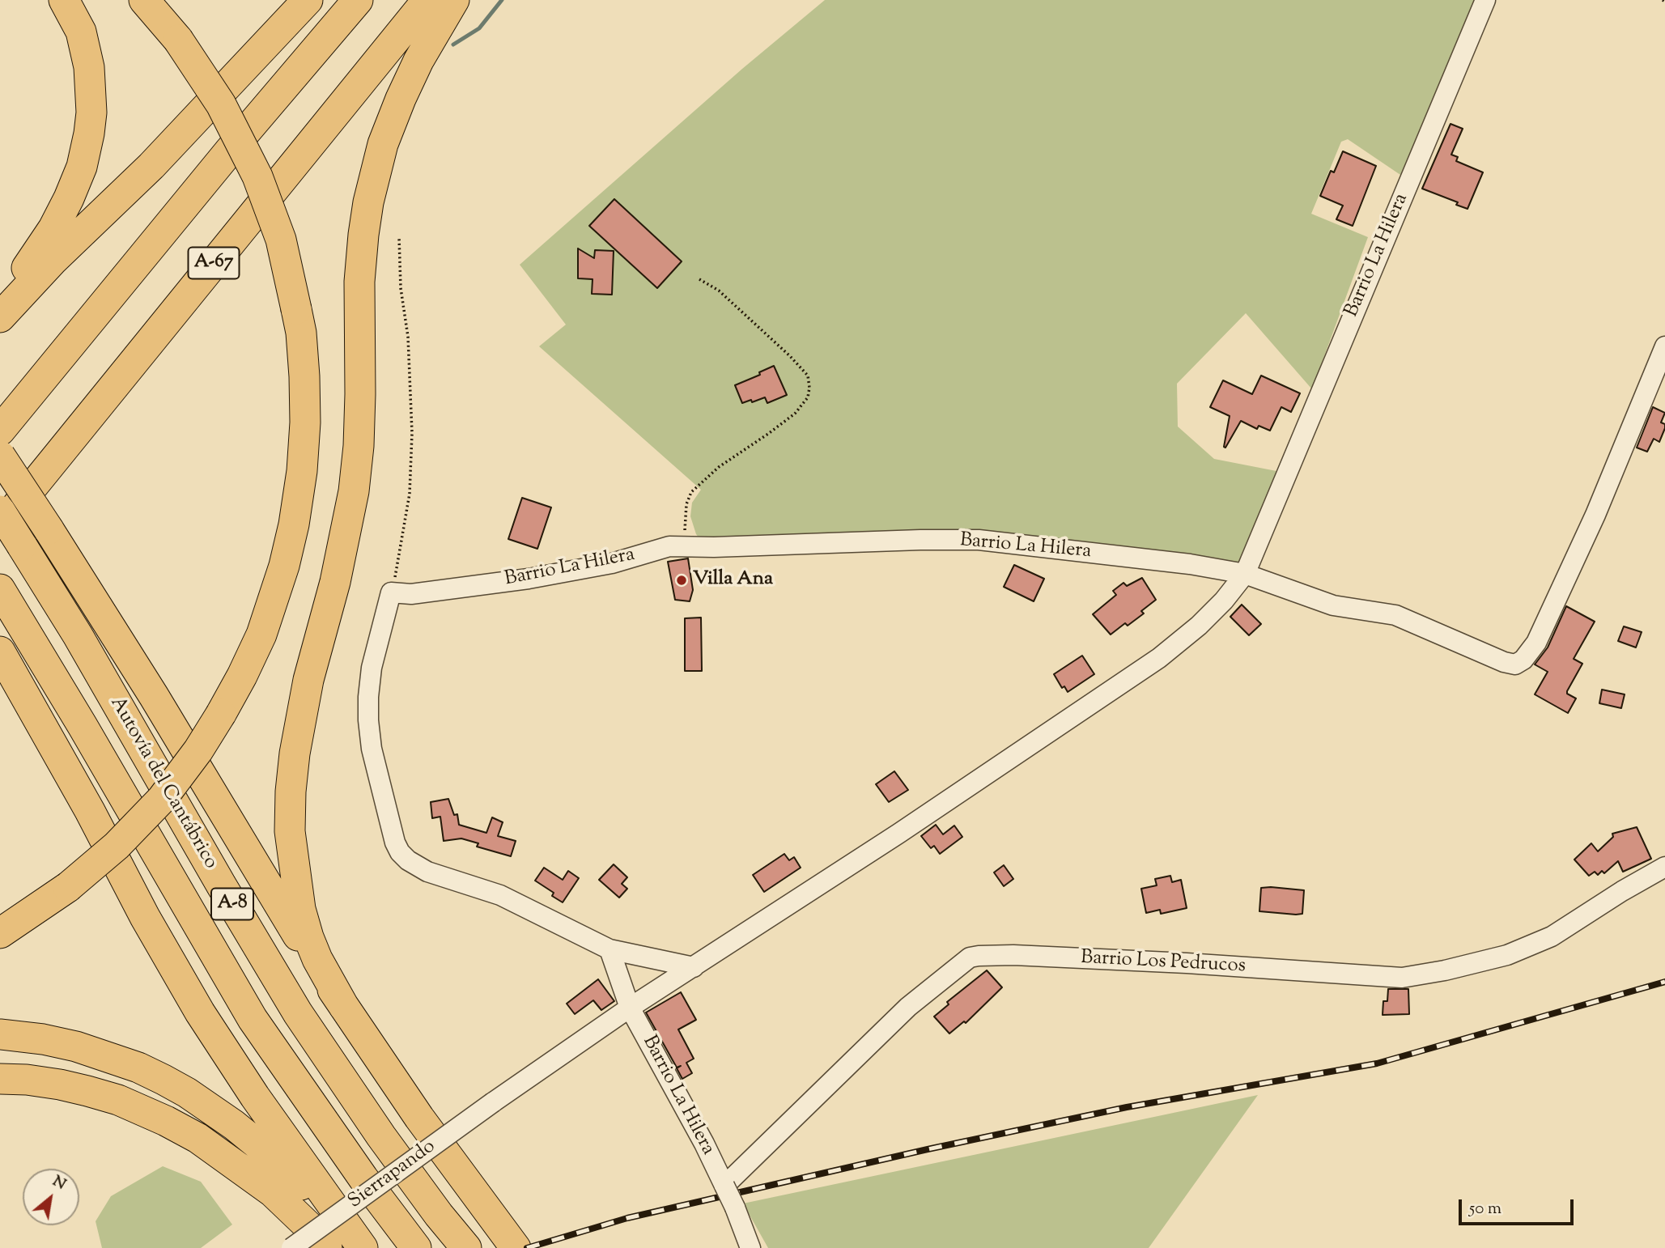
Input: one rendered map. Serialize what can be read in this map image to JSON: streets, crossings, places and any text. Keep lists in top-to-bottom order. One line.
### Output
{"streets":{"highway":["A-67","Autovía del Cantábrico","A-8"],"street":["Barrio La Hilera","Barrio Los Pedrucos","Sierrapando"]},"crossings":[["Barrio La Hilera","Barrio Los Pedrucos"],["Barrio La Hilera","Sierrapando"]],"places":["Villa Ana"],"scale_bar":"50 m","north":"top right"}
